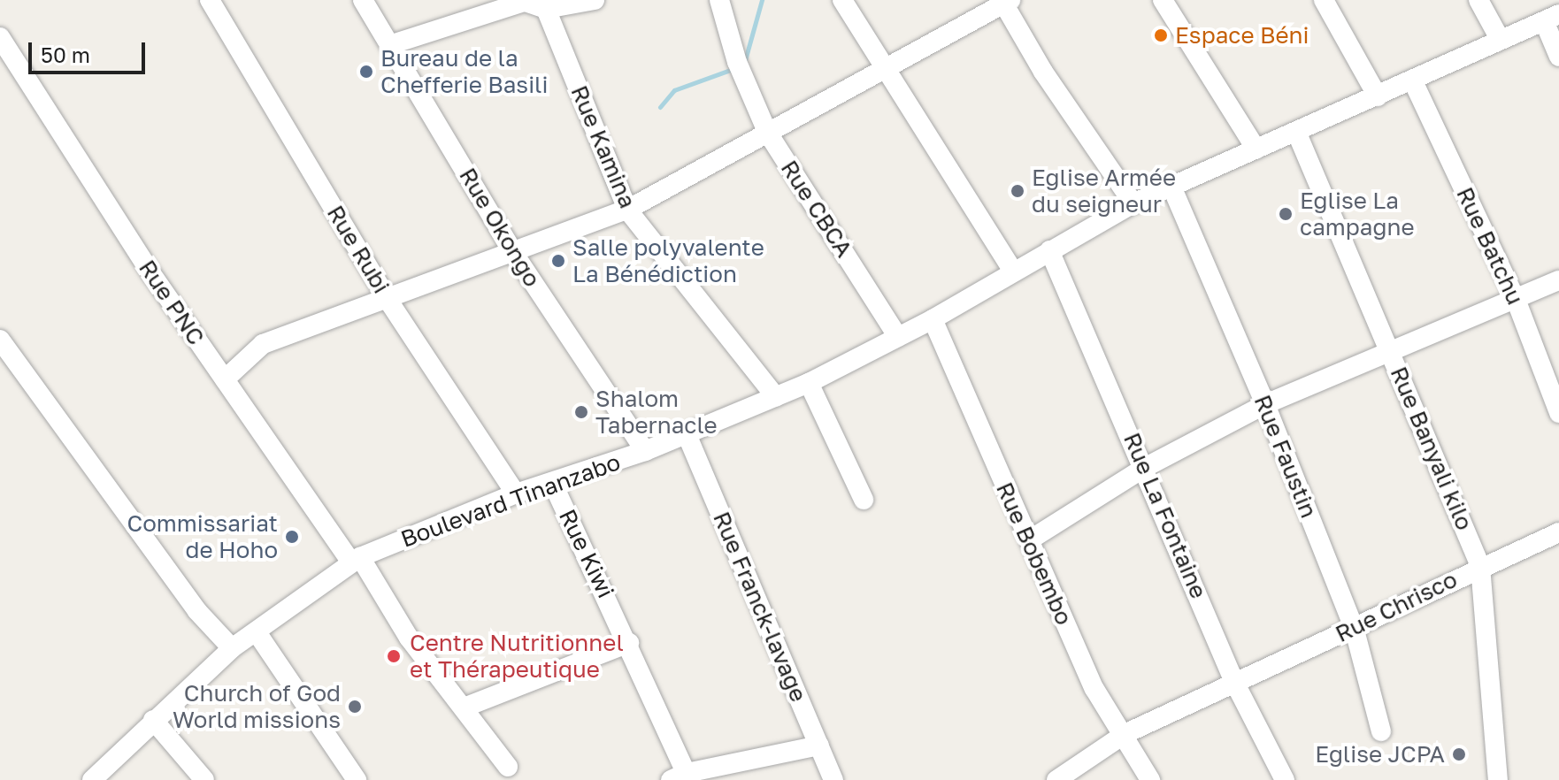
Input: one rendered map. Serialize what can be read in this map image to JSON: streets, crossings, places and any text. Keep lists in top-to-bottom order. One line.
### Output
{"streets":{"street":["Rue Kamina","Rue CBCA","Rue Okongo","Rue Batchu","Rue Rubi","Rue PNC","Rue Banyali kilo","Rue Faustin","Boulevard Tinanzabo","Rue La Fontaine","Rue Kiwi","Rue Bobembo","Rue Franck-lavage","Rue Chrisco"]},"crossings":[["Rue Kamina","Boulevard Tinanzabo"],["Rue CBCA","Boulevard Tinanzabo"],["Rue Okongo","Boulevard Tinanzabo"],["Rue Batchu","Boulevard Tinanzabo"],["Rue Rubi","Boulevard Tinanzabo"],["Rue PNC","Boulevard Tinanzabo"],["Rue Banyali kilo","Boulevard Tinanzabo"],["Rue Banyali kilo","Rue Chrisco"],["Rue Faustin","Boulevard Tinanzabo"],["Rue Faustin","Rue Chrisco"],["Boulevard Tinanzabo","Rue La Fontaine"],["Boulevard Tinanzabo","Rue Kiwi"],["Boulevard Tinanzabo","Rue Bobembo"],["Boulevard Tinanzabo","Rue Franck-lavage"],["Rue La Fontaine","Rue Chrisco"],["Rue Bobembo","Rue Chrisco"]],"places":["Espace Béni","Bureau de la Chefferie Basili","Eglise Armée du seigneur","Eglise La campagne","Salle polyvalente La Bénédiction","Shalom Tabernacle","Commissariat de Hoho","Centre Nutritionnel et Thérapeutique","Church of God World missions","Eglise JCPA"],"scale_bar":"50 m"}
